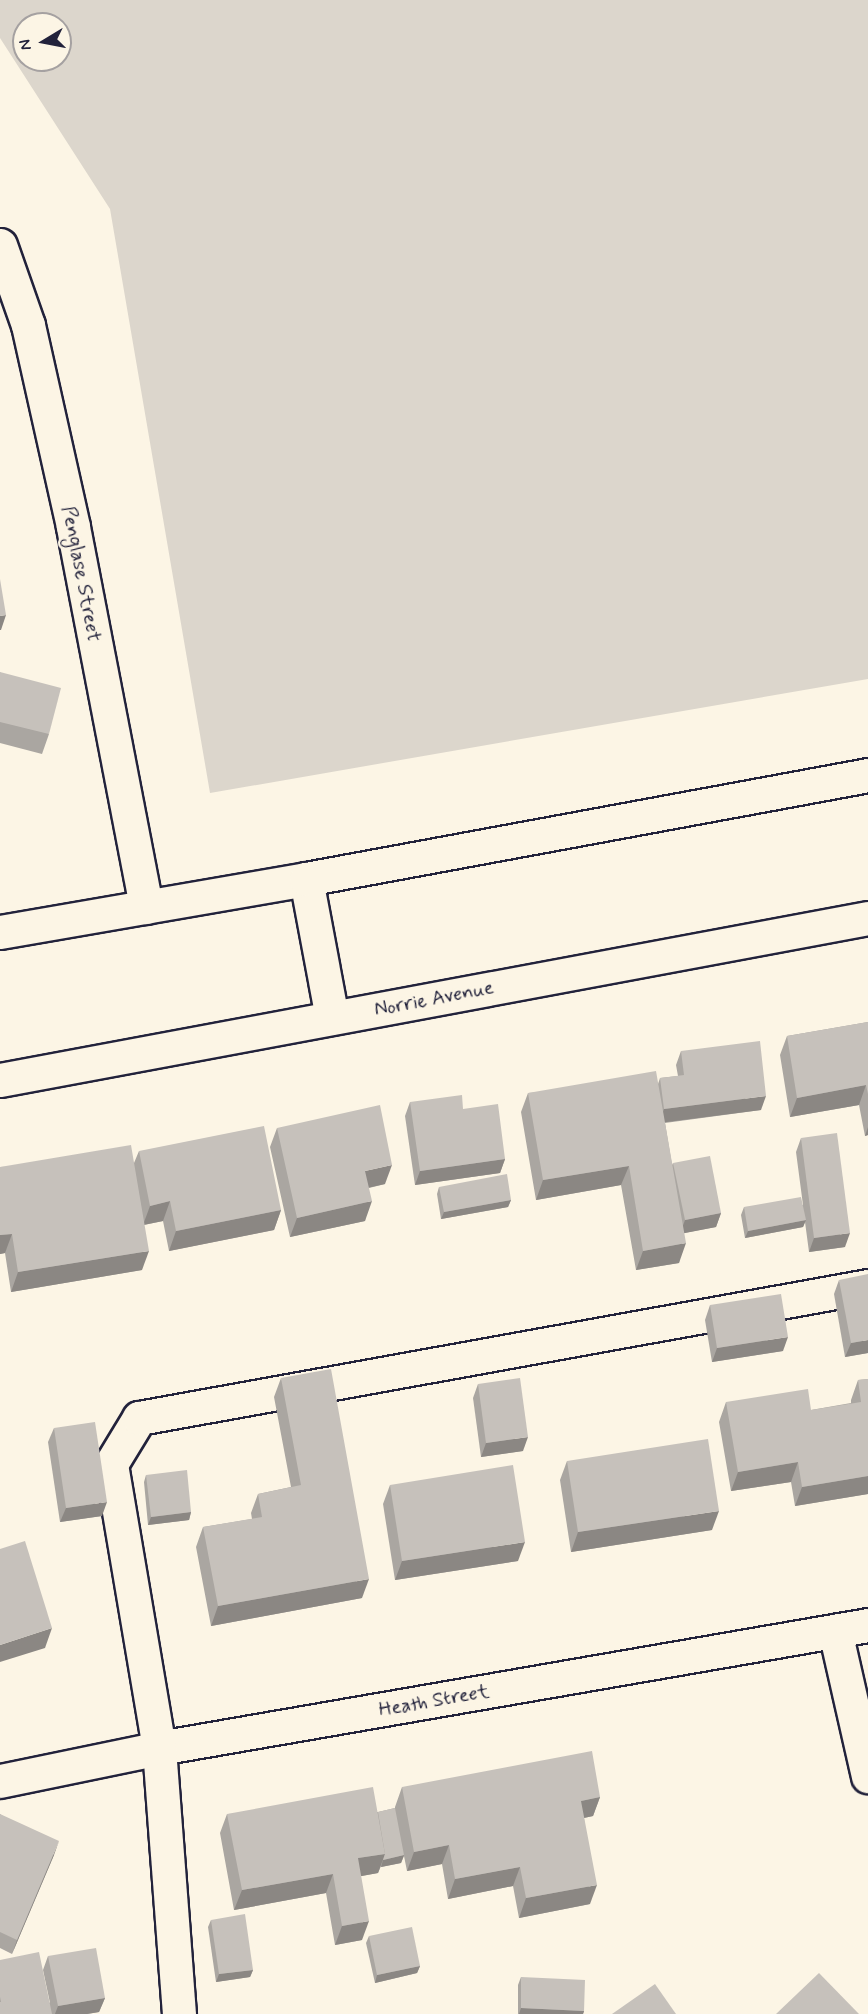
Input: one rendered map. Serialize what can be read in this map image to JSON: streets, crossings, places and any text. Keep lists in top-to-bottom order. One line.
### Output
{"streets":{"main road":["Penglase Street","Norrie Avenue","Heath Street"]},"north":"left"}
